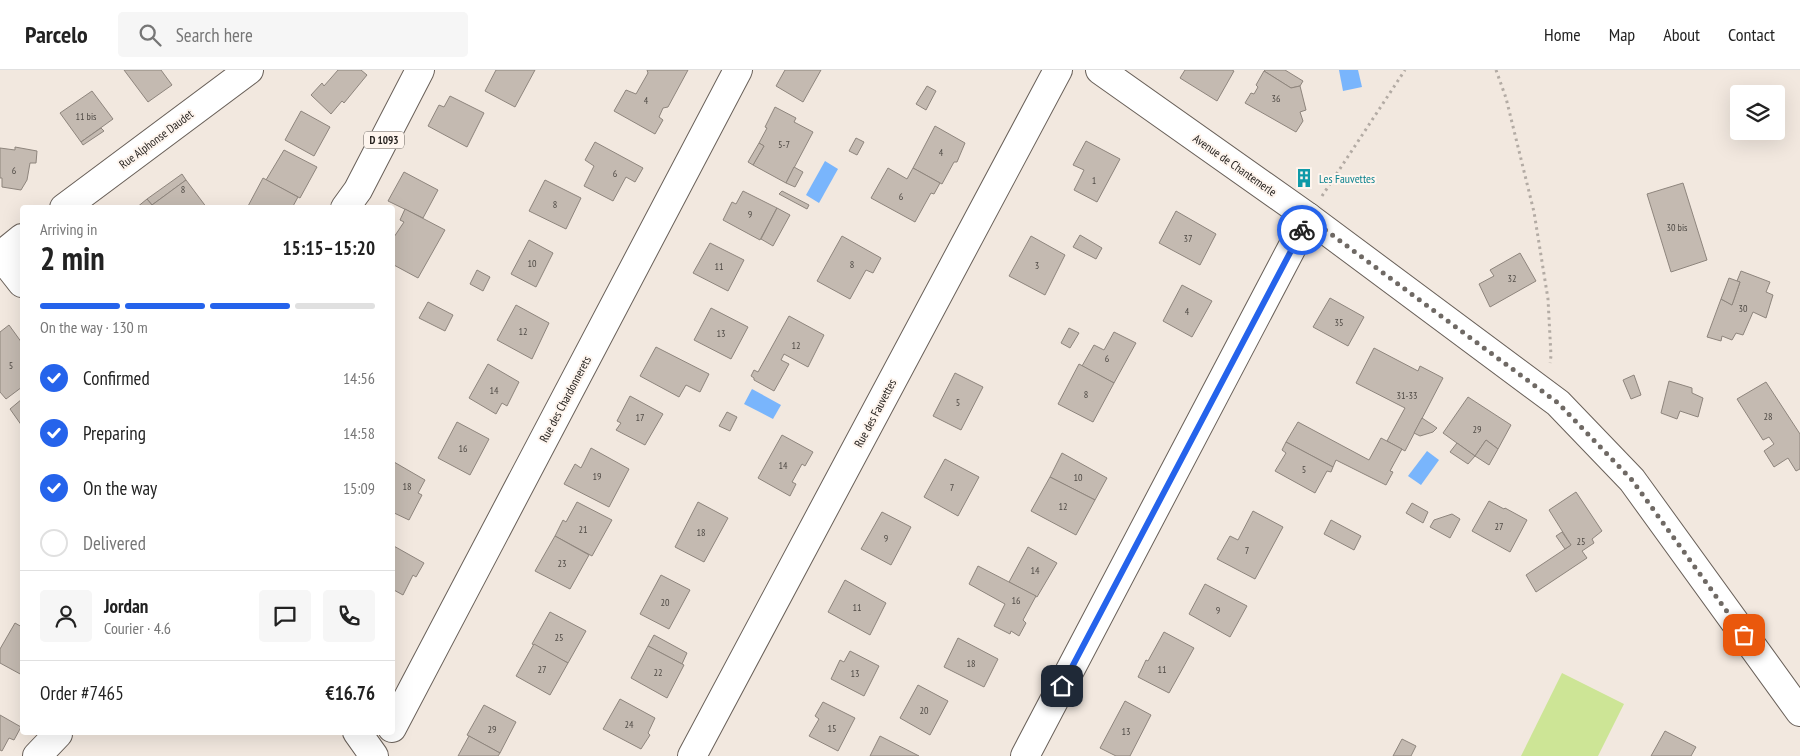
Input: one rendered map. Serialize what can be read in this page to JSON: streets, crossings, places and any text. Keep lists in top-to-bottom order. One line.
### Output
{"streets":{"street":["Rue Alphonse Daudet","D 1093","Avenue de Chantemerle","Rue des Chardonnerets","Rue des Fauvettes"]},"places":{"building":["Les Fauvettes"]},"house_numbers":["36","4","11 bis","5-7","4","6","6","1","8","6","8","9","30 bis","37","10","8","3","11","32","30","4","35","12","13","12","6","5","14","8","31-33","5","28","17","29","16","14","5","19","10","18","7","12","27","21","18","9","25","7","23","14","16","20","11","9","25","18","27","11","22","13","20","24","15","29","13"],"page":{"header":"Parcelo","search":"Search here","nav":["Home","Map","About","Contact"],"heading":["2 min","Arriving in","15:15–15:20"],"panel":["Jordan","Courier · 4.6","Order #7465","€16.76"],"bar":"On the way · 130 m","list":[["Confirmed","14:56"],["Preparing","14:58"],["On the way","15:09"],"Delivered"]}}
